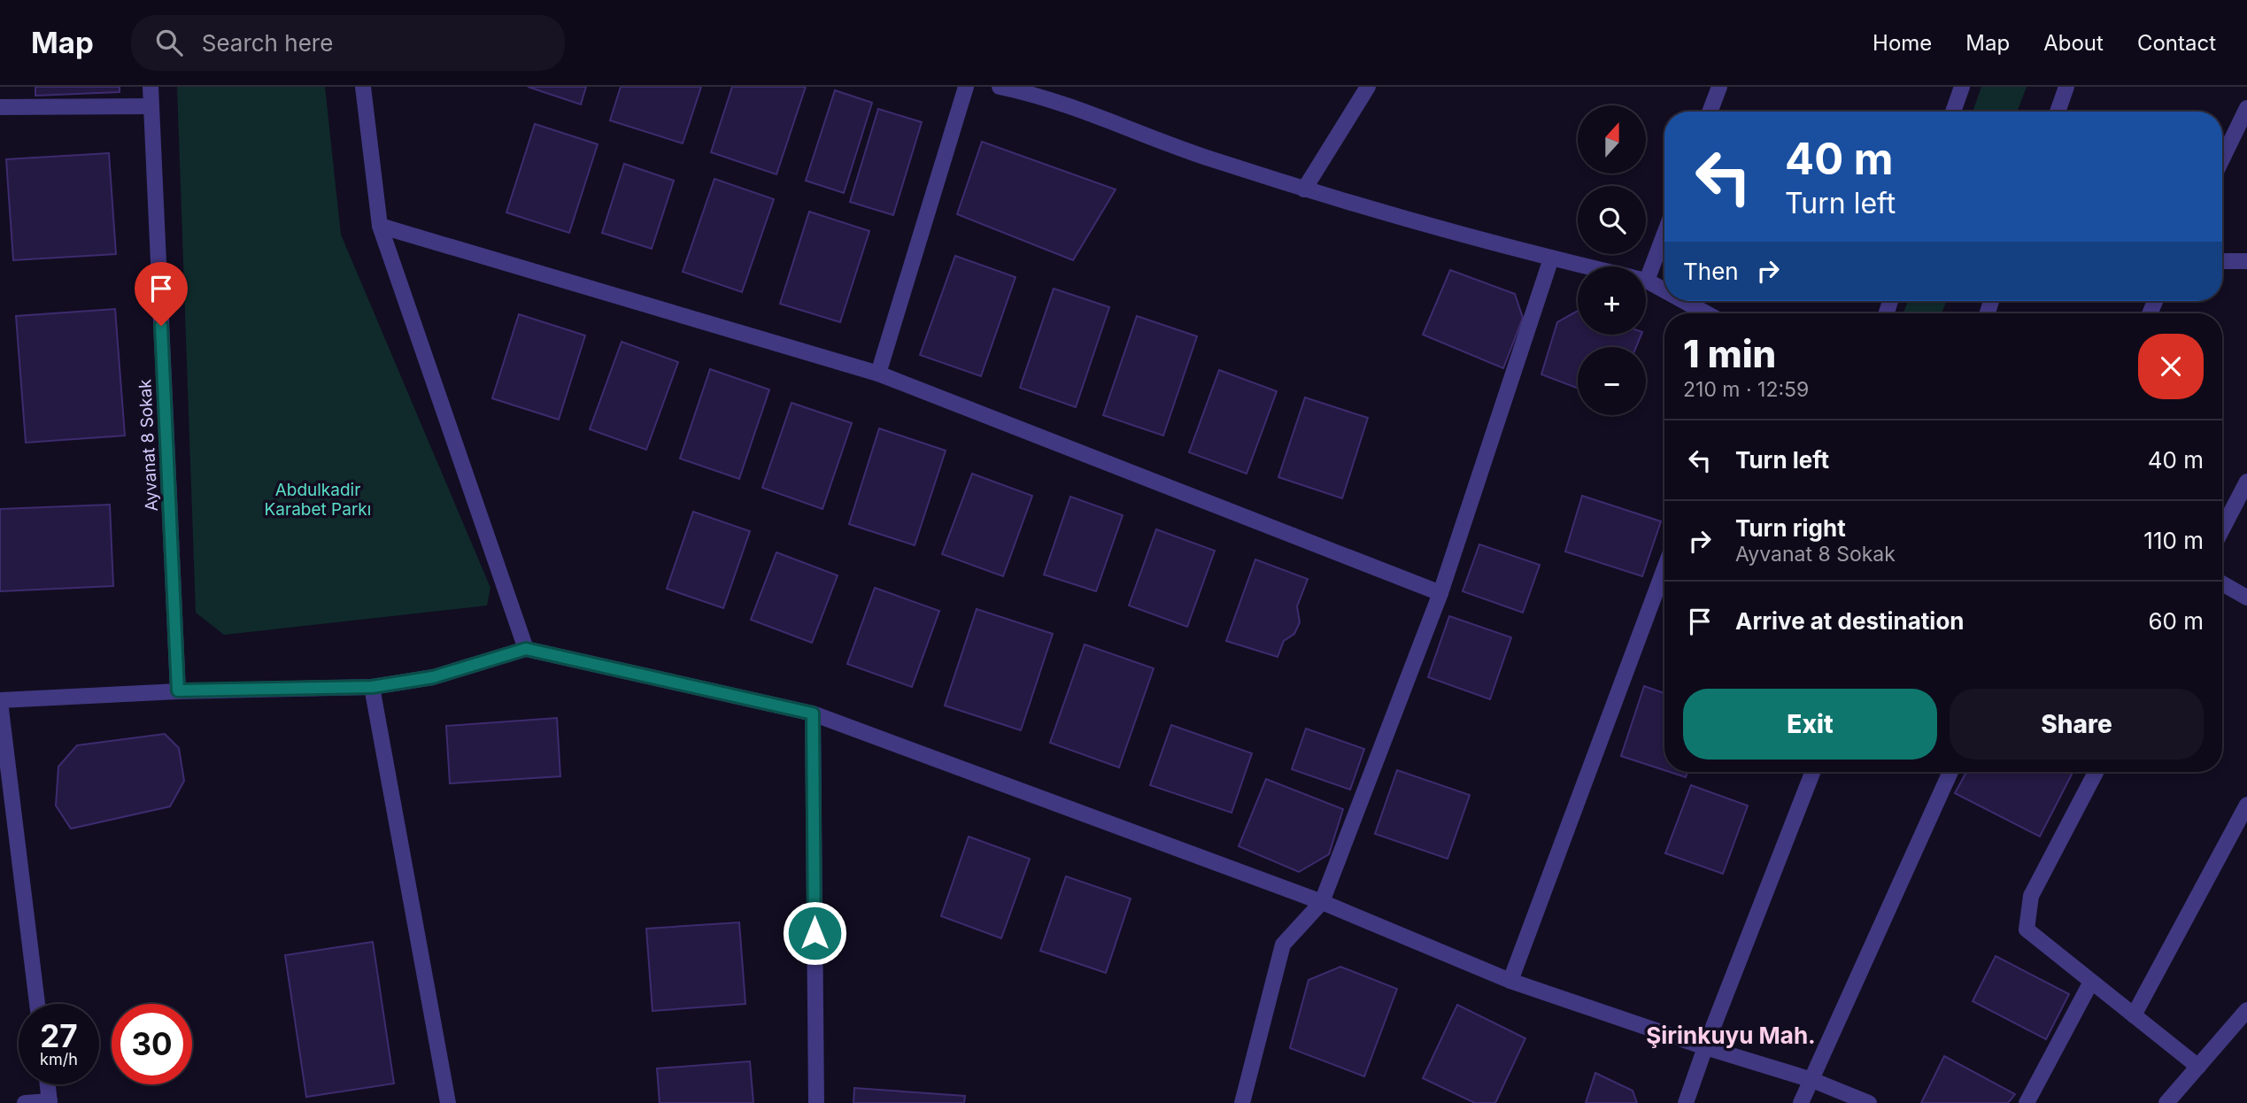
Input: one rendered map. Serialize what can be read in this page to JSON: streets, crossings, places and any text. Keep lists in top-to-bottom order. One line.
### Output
{"streets":{"street":["Ayvanat 8 Sokak"]},"districts":["Şirinkuyu Mah."],"parks":["Abdulkadir Karabet Parkı"],"north":"top","page":{"header":"Map","search":"Search here","nav":["Home","Map","About","Contact"],"map_buttons":["+","−"],"turn":["40 m","Turn left"],"then":"Then","heading":["1 min","210 m · 12:59"],"list":[{"name":"Turn left","value":"40 m"},{"name":"Turn right","note":"Ayvanat 8 Sokak","value":"110 m"},{"name":"Arrive at destination","value":"60 m"}],"buttons":["Exit","Share"],"speed":"27 km/h","limit":"30"}}
